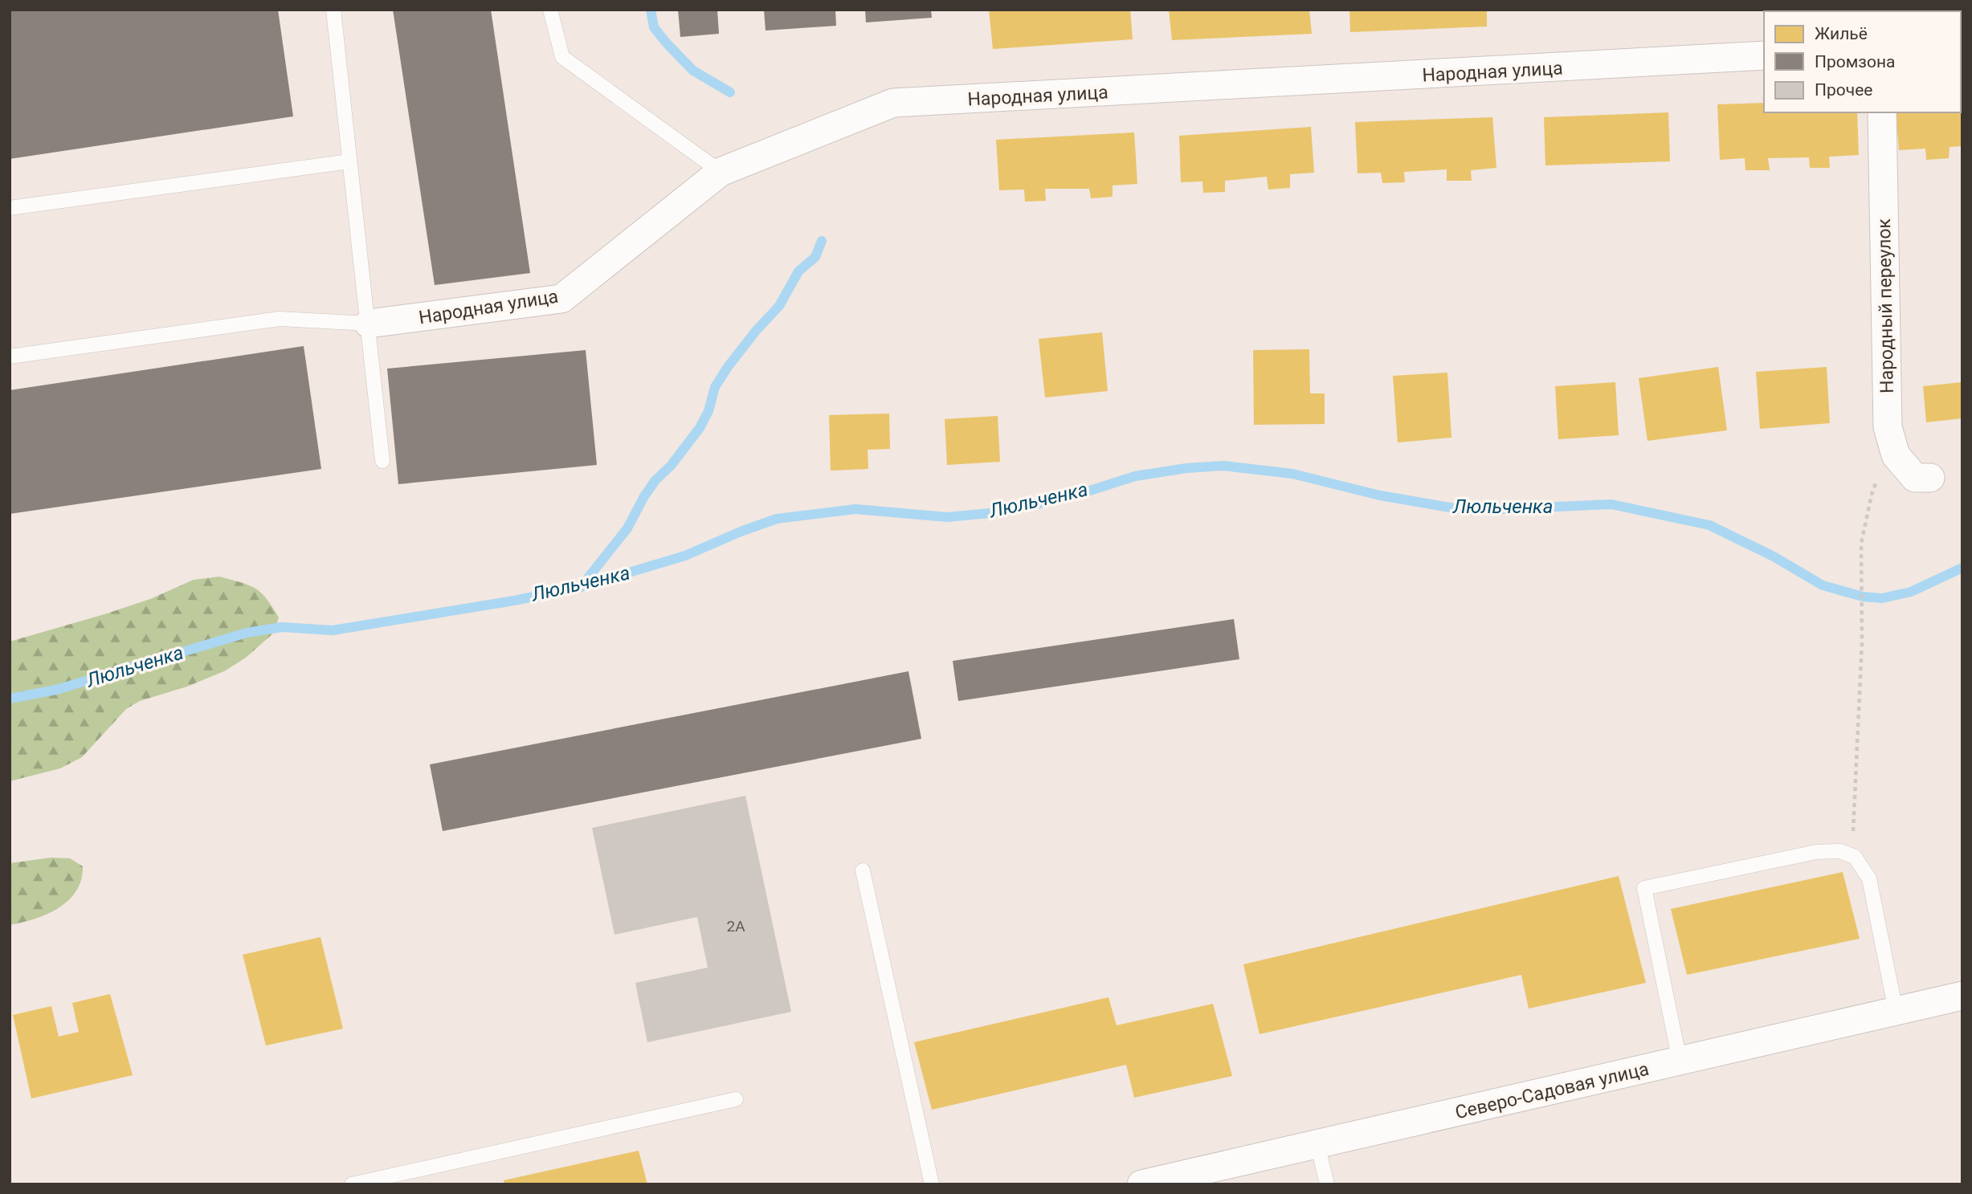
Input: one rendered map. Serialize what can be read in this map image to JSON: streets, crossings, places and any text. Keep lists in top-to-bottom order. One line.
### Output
{"streets":{"street":["Народная улица","Народный переулок","Северо-Садовая улица"]},"water":["Люльченка"],"house_numbers":["2А"],"legend":["Жильё","Промзона","Прочее"]}
